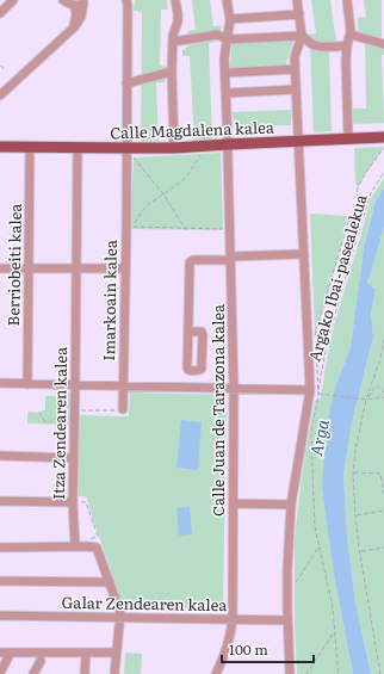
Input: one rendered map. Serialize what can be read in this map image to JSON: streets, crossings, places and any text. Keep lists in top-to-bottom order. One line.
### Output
{"streets":{"main road":["Calle Magdalena kalea"],"street":["Berriobeiti kalea","Imarkoain kalea","Calle Juan de Tarazona kalea","Itza Zendearen kalea","Galar Zendearen kalea"],"path":["Argako Ibai-pasealekua"]},"crossings":[["Calle Magdalena kalea","Berriobeiti kalea"],["Calle Magdalena kalea","Imarkoain kalea"],["Calle Magdalena kalea","Calle Juan de Tarazona kalea"],["Calle Magdalena kalea","Itza Zendearen kalea"],["Calle Juan de Tarazona kalea","Galar Zendearen kalea"]],"water":["Arga"],"scale_bar":"100 m"}
